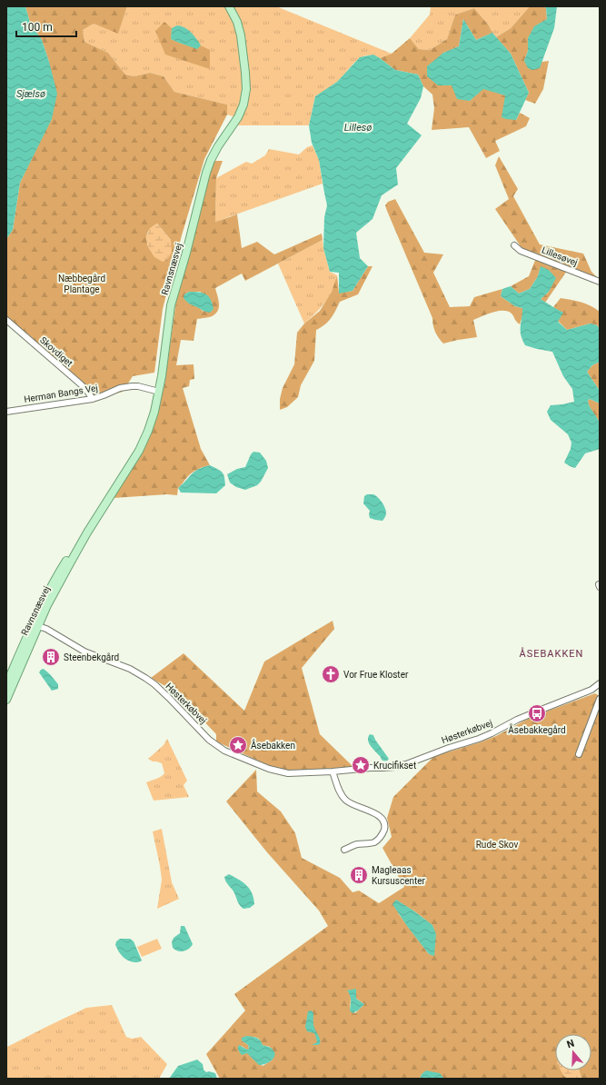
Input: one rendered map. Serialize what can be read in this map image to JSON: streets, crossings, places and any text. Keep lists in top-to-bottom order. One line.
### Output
{"streets":{"main road":["Ravnsnæsvej"],"street":["Lillesøvej","Skovdiget","Herman Bangs Vej","Høsterkøbvej"]},"crossings":[["Ravnsnæsvej","Herman Bangs Vej"],["Ravnsnæsvej","Høsterkøbvej"],["Skovdiget","Herman Bangs Vej"]],"districts":["ÅSEBAKKEN"],"water":["Sjælsø","Lillesø"],"parks":["Næbbegård Plantage","Rude Skov"],"places":{"building":["Steenbekgård","Magleaas Kursuscenter"],"church":["Vor Frue Kloster"],"bus stop":["Åsebakkegård"],"place":["Åsebakken","Krucifikset"]},"scale_bar":"100 m","north":"top"}
